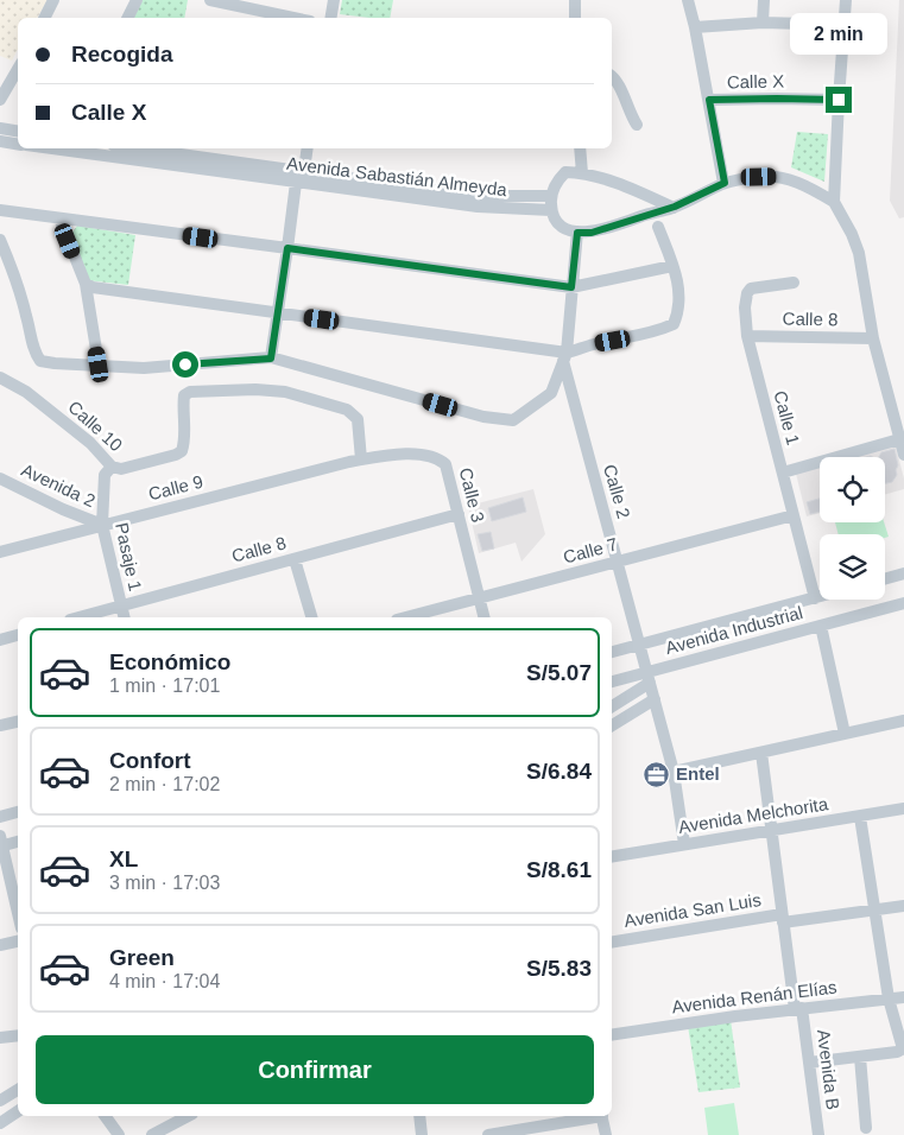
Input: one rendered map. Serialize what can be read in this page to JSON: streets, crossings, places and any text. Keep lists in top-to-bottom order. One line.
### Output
{"streets":{"street":["Calle X","Avenida Sabastián Almeyda","Calle 8","Calle 1","Calle 10","Avenida 2","Calle 9","Calle 2","Calle 3","Calle 7","Pasaje 1","Avenida Industrial","Avenida Melchorita","Avenida San Luis","Avenida Renán Elías","Avenida B"]},"crossings":[["Calle 8","Calle 1"],["Calle 8","Calle 3"],["Calle 8","Pasaje 1"],["Calle 1","Calle 7"],["Calle 1","Avenida Industrial"],["Calle 10","Calle 9"],["Calle 10","Calle 3"],["Calle 10","Pasaje 1"],["Avenida 2","Calle 9"],["Avenida 2","Pasaje 1"],["Calle 9","Calle 3"],["Calle 9","Pasaje 1"],["Calle 2","Calle 7"],["Calle 2","Avenida Industrial"],["Calle 2","Avenida Melchorita"],["Calle 3","Calle 7"],["Avenida Melchorita","Avenida B"],["Avenida San Luis","Avenida B"],["Avenida Renán Elías","Avenida B"]],"places":{"office":["Entel"]},"page":{"bubble":"2 min","banner":["Recogida","Calle X"],"list":[{"name":"Económico","note":"1 min · 17:01","value":"S/5.07"},{"name":"Confort","note":"2 min · 17:02","value":"S/6.84"},{"name":"XL","note":"3 min · 17:03","value":"S/8.61"},{"name":"Green","note":"4 min · 17:04","value":"S/5.83"}],"buttons":"Confirmar"}}
